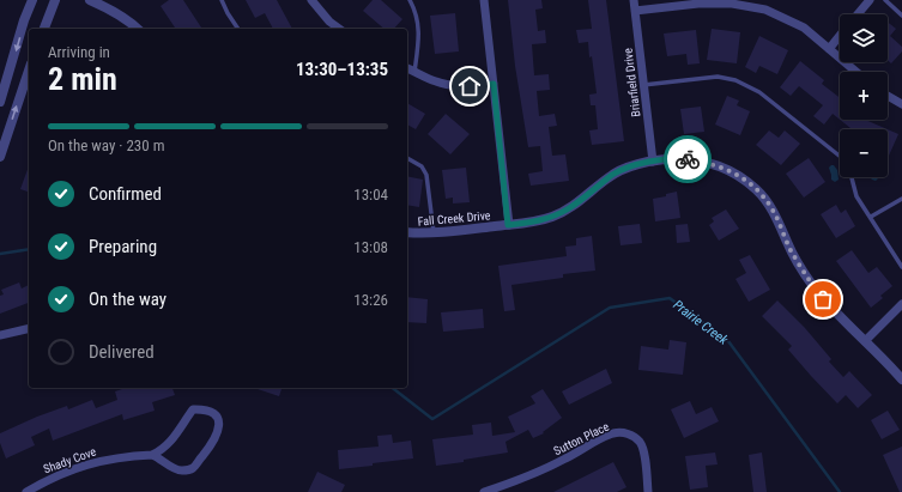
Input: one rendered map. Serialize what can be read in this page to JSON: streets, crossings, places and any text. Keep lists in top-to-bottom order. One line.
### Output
{"streets":{"street":["Briarfield Drive","Fall Creek Drive","Sutton Place","Shady Cove"]},"crossings":[["Briarfield Drive","Fall Creek Drive"]],"water":["Prairie Creek"],"page":{"map_buttons":["+","−"],"heading":["2 min","Arriving in","13:30–13:35"],"bar":"On the way · 230 m","list":[["Confirmed","13:04"],["Preparing","13:08"],["On the way","13:26"],"Delivered"]}}
